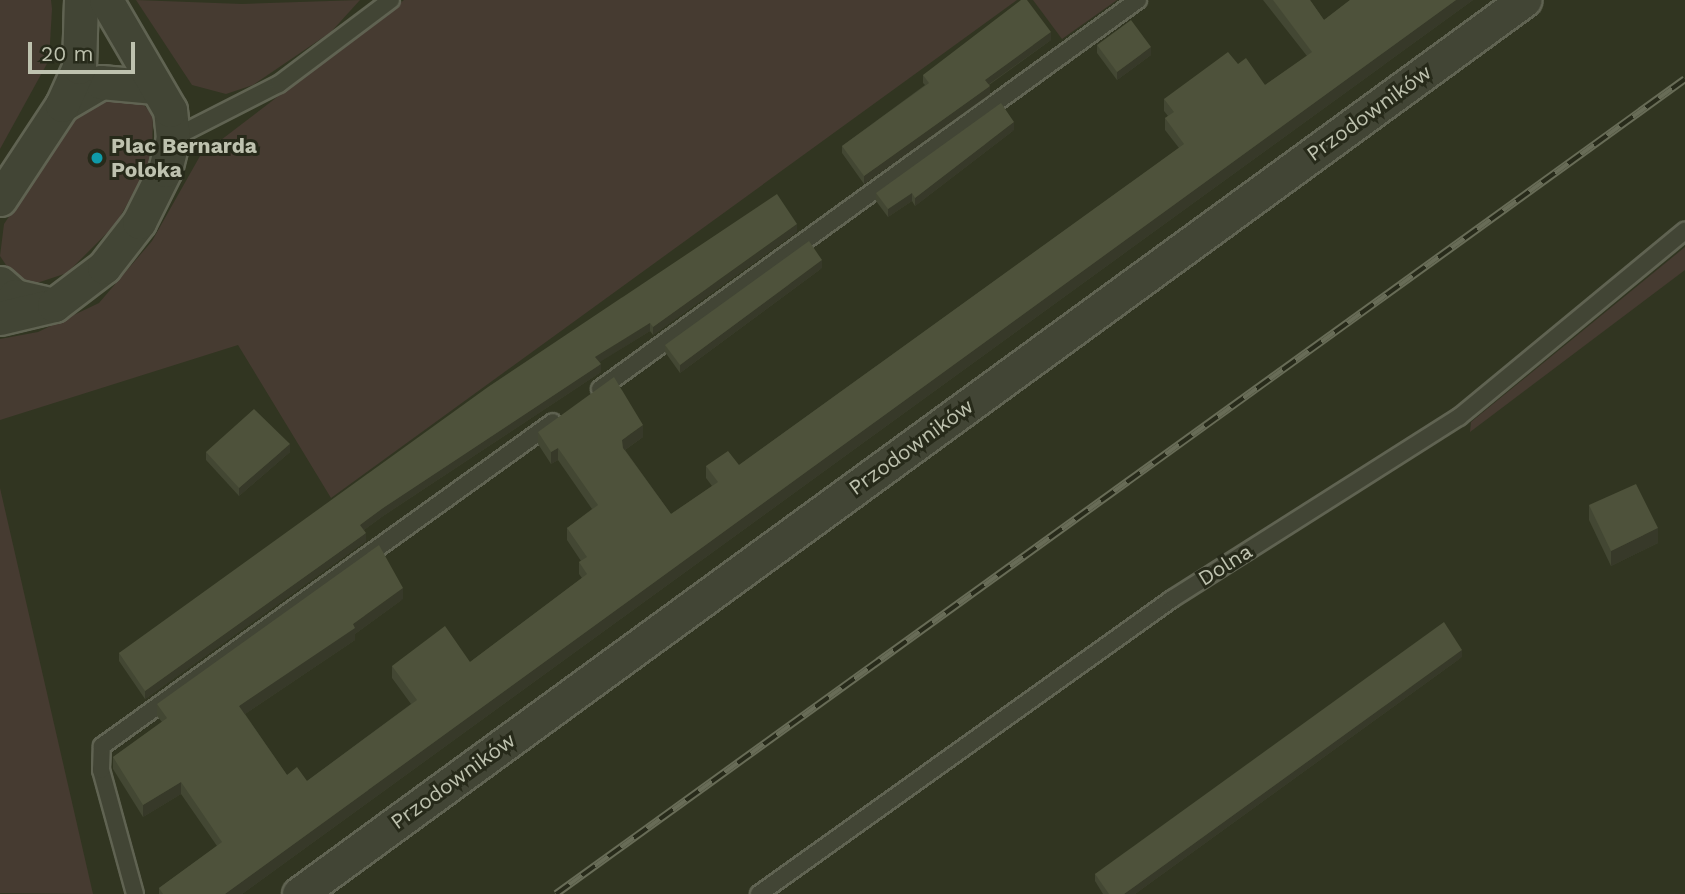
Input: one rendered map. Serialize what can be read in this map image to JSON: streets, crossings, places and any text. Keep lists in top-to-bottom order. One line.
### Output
{"streets":{"street":["Przodowników"],"lane":["Dolna"]},"places":["Plac Bernarda Poloka"],"scale_bar":"20 m"}
